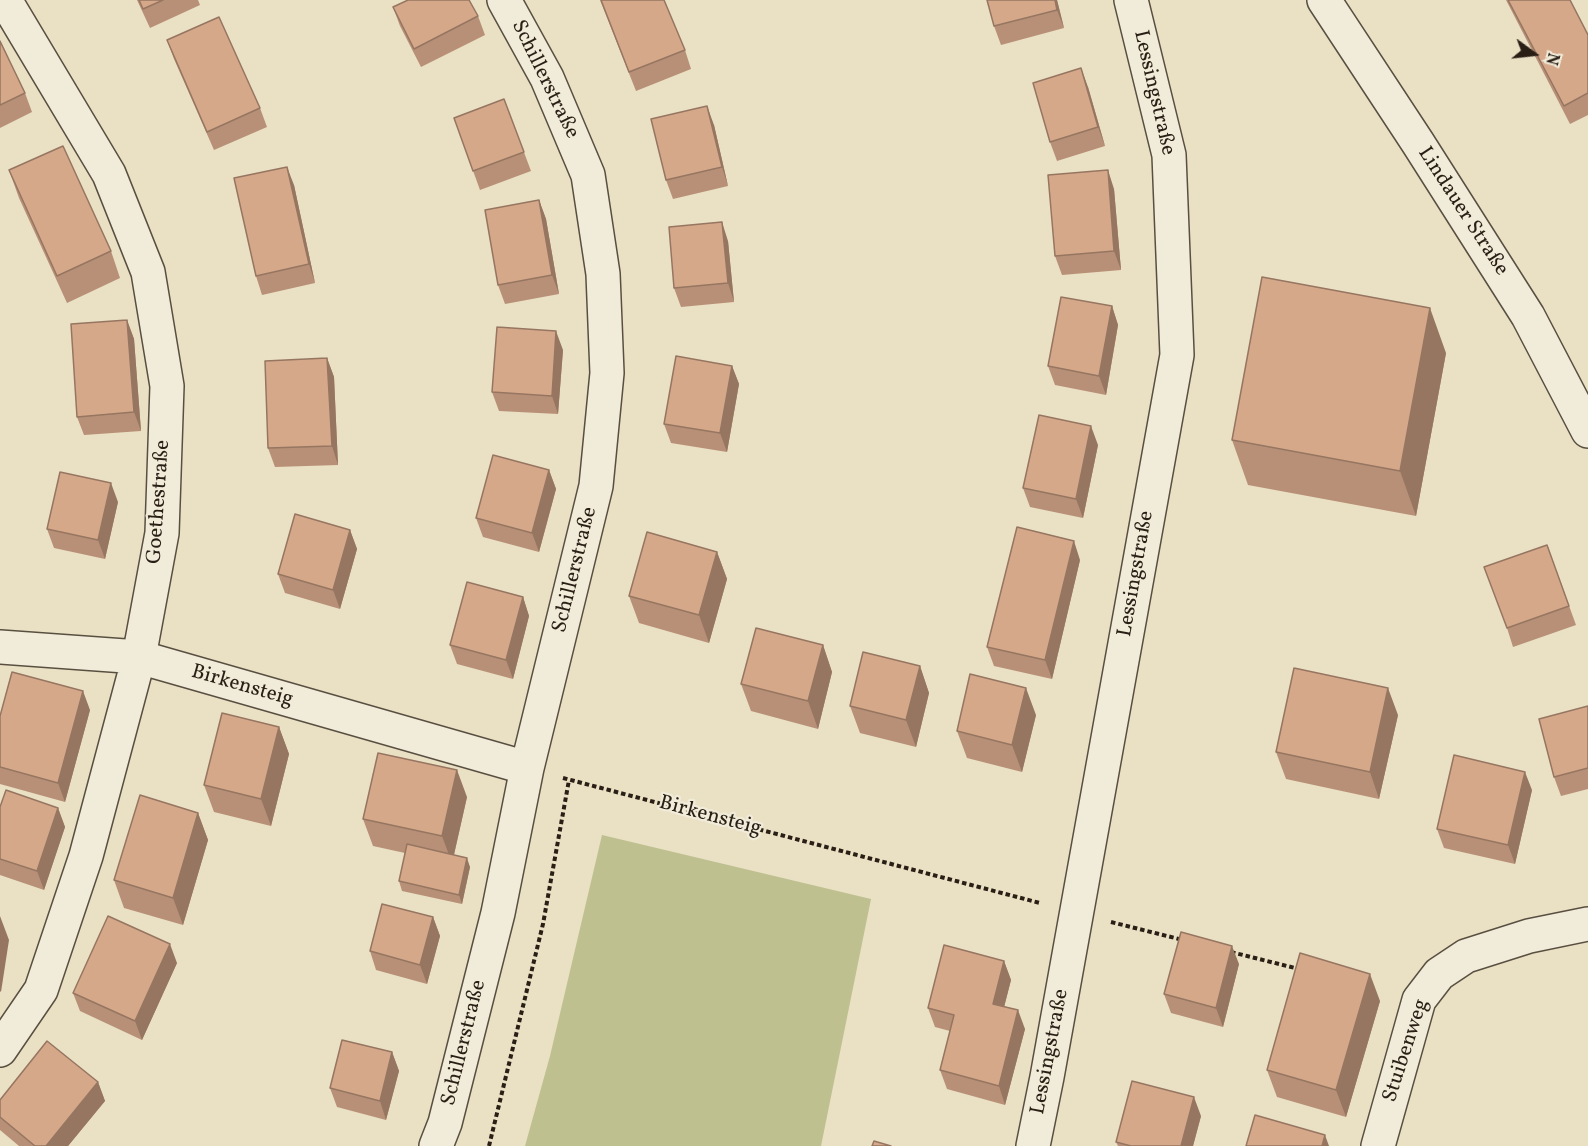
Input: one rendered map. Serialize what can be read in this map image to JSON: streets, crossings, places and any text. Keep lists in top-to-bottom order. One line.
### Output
{"streets":{"street":["Schillerstraße","Lessingstraße","Lindauer Straße","Goethestraße","Birkensteig","Stuibenweg"]},"crossings":[["Schillerstraße","Birkensteig"],["Lessingstraße","Birkensteig"],["Goethestraße","Birkensteig"]],"north":"right"}
